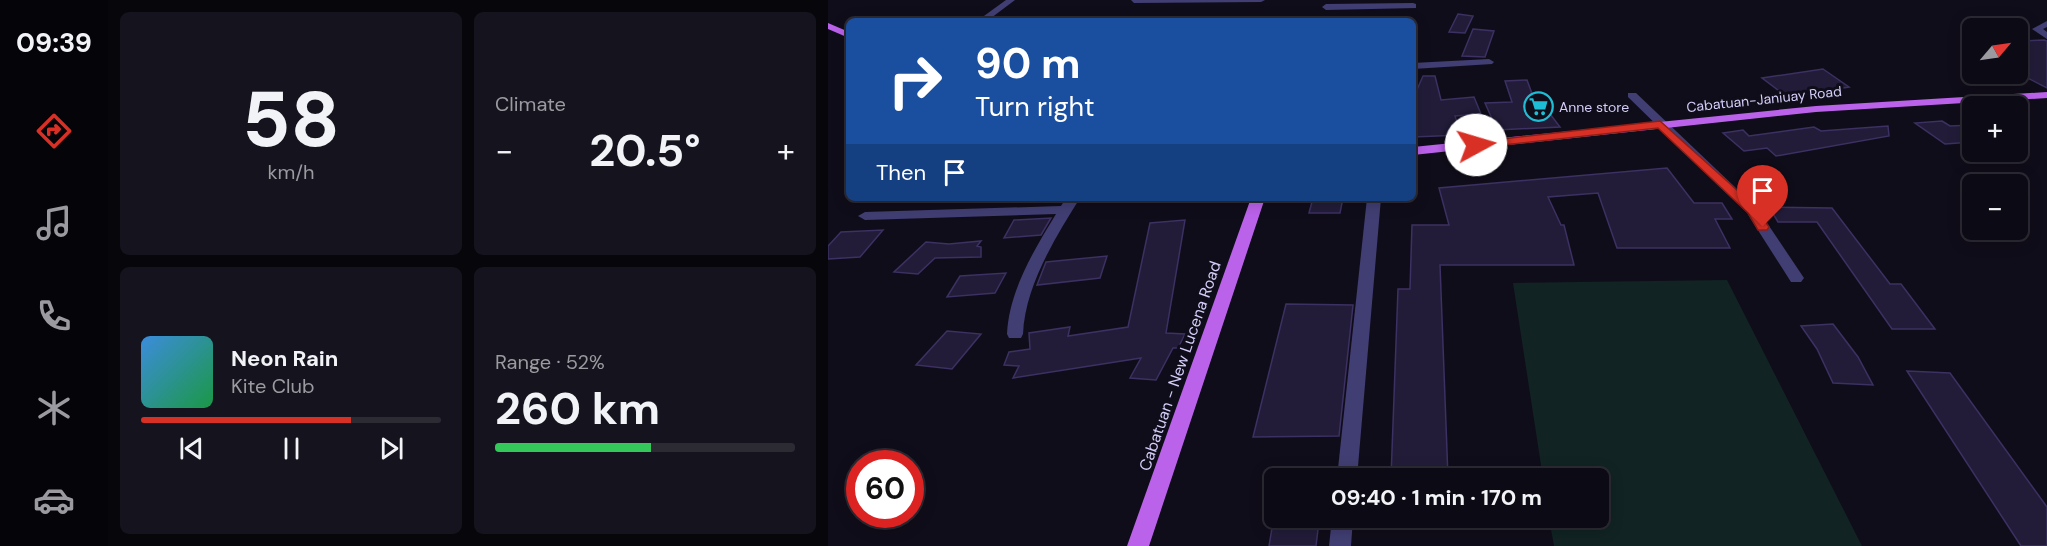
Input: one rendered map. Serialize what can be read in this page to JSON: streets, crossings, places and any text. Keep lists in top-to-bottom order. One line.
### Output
{"streets":{"main road":["Cabatuan-Janiuay Road","Cabatuan - New Lucena Road"]},"places":{"supermarket":["Anne store"]},"north":"top right","page":{"tabs":"09:39","tile":[["58","km/h"],"Climate",["Range · 52%","260 km"]],"map_buttons":["+","−"],"turn":["90 m","Turn right"],"heat":["−","20.5°","+"],"then":"Then","song":["Neon Rain","Kite Club"],"limit":"60","trip":"09:40 · 1 min · 170 m"}}
